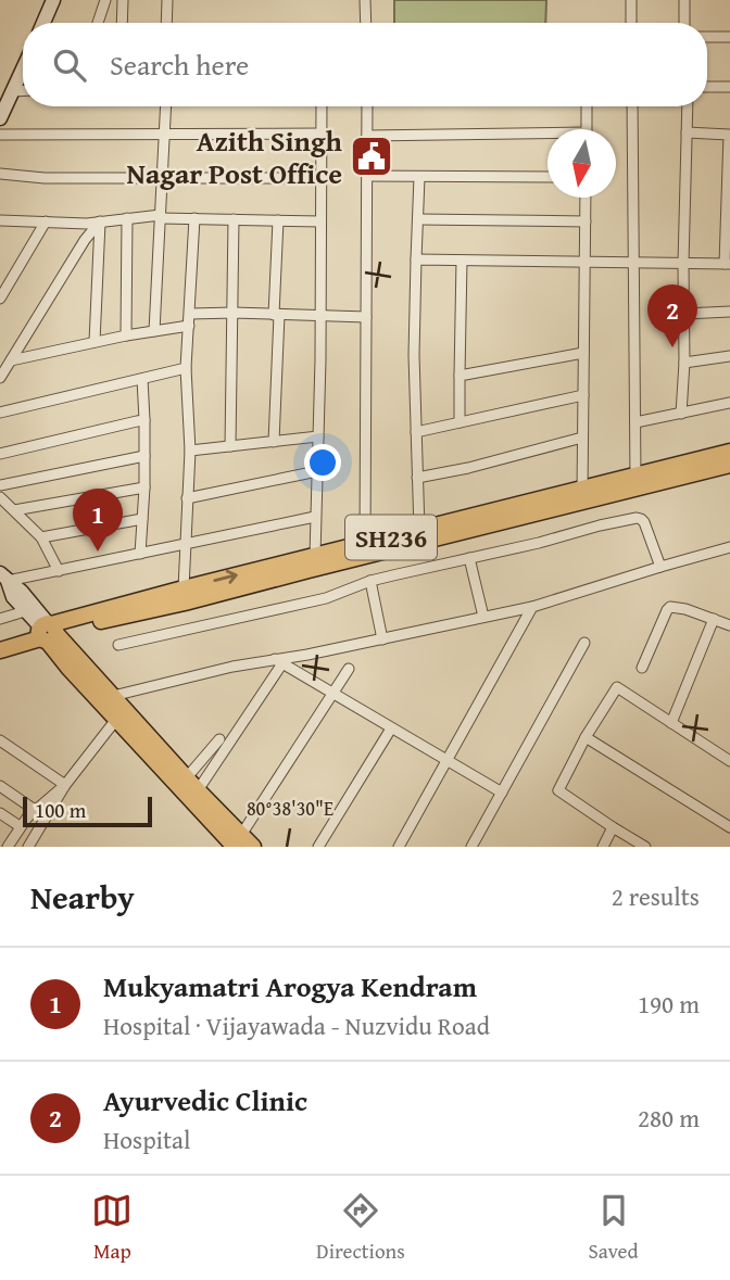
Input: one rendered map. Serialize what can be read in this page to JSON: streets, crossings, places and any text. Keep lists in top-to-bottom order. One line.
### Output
{"streets":{"main road":["SH236"]},"places":{"public building":["Azith Singh Nagar Post Office"]},"scale_bar":"100 m","north":"bottom","page":{"search":"Search here","pins":["2","1"],"scale":"100 m","heading":["Nearby","2 results"],"list":[{"mark":"1","name":"Mukyamatri Arogya Kendram","note":"Hospital · Vijayawada - Nuzvidu Road","value":"190 m"},{"mark":"2","name":"Ayurvedic Clinic","note":"Hospital","value":"280 m"}],"nav":["Map","Directions","Saved"]},"coordinates":["80°38'30\"E"]}
